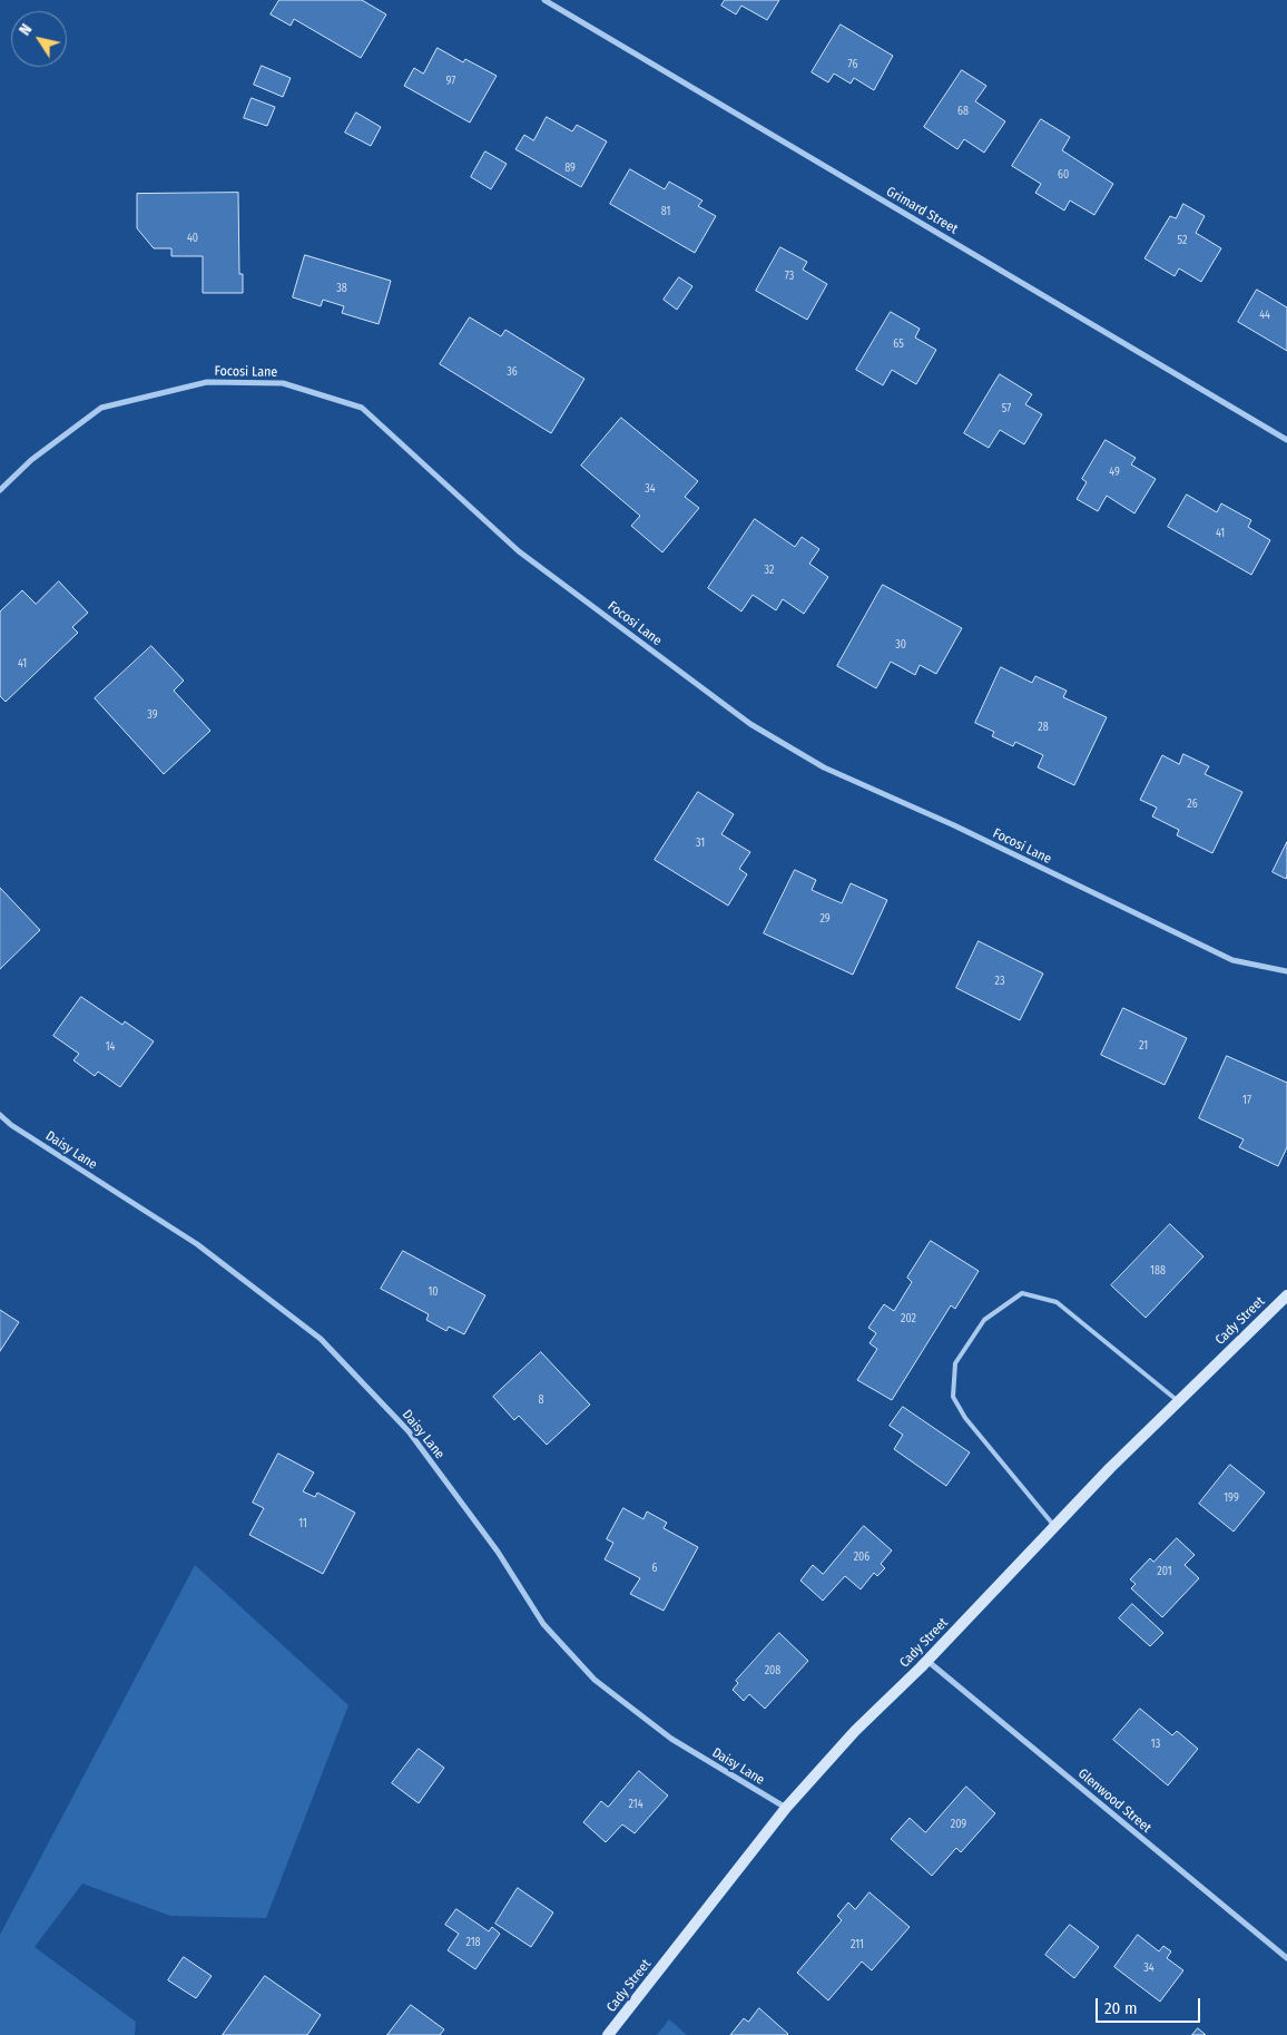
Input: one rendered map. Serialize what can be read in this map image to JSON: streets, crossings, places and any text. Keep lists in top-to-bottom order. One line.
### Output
{"streets":{"street":["Grimard Street","Focosi Lane","Daisy Lane","Cady Street","Glenwood Street"]},"crossings":[["Daisy Lane","Cady Street"],["Cady Street","Glenwood Street"]],"house_numbers":["76","97","68","89","60","81","40","52","73","38","44","65","36","57","49","34","41","32","30","41","39","28","26","31","29","23","21","14","17","188","10","202","8","199","11","206","6","201","208","13","214","209","218","211","34"],"scale_bar":"20 m","north":"top left"}
